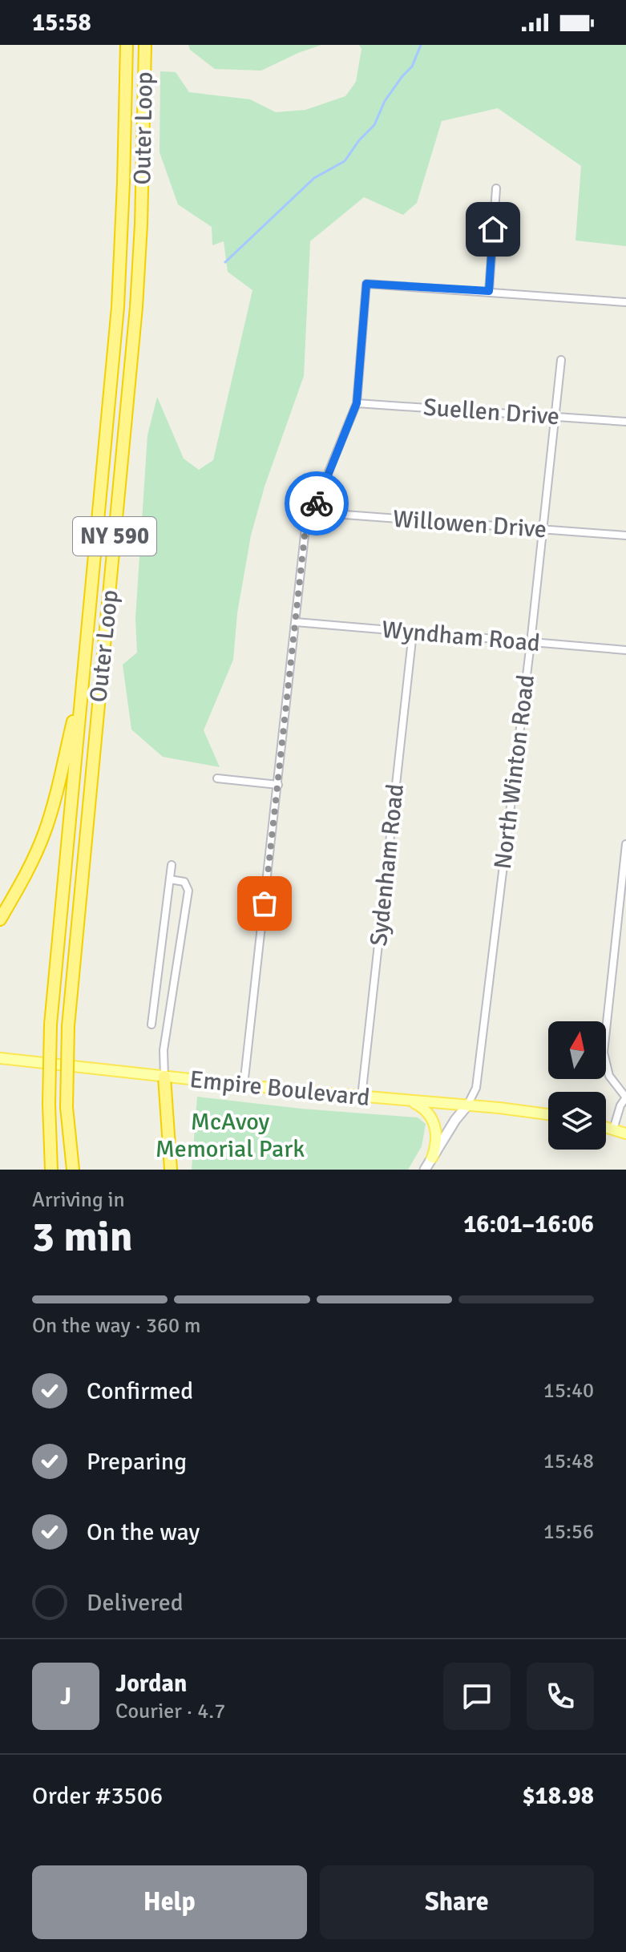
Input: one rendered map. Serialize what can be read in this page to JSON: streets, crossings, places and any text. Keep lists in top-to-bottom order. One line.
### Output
{"streets":{"highway":["Outer Loop","NY 590"],"main road":["North Winton Road","Empire Boulevard"],"street":["Suellen Drive","Willowen Drive","Wyndham Road","Sydenham Road"]},"crossings":[["Suellen Drive","North Winton Road"],["Willowen Drive","North Winton Road"],["Wyndham Road","North Winton Road"],["Wyndham Road","Sydenham Road"],["North Winton Road","Empire Boulevard"],["Sydenham Road","Empire Boulevard"]],"parks":["McAvoy Memorial Park"],"north":"top","page":{"status":"15:58","heading":["3 min","Arriving in","16:01–16:06"],"panel":["Jordan","Courier · 4.7","Order #3506","$18.98"],"bar":"On the way · 360 m","list":[["Confirmed","15:40"],["Preparing","15:48"],["On the way","15:56"],"Delivered"],"round":"J","buttons":["Help","Share"]}}
